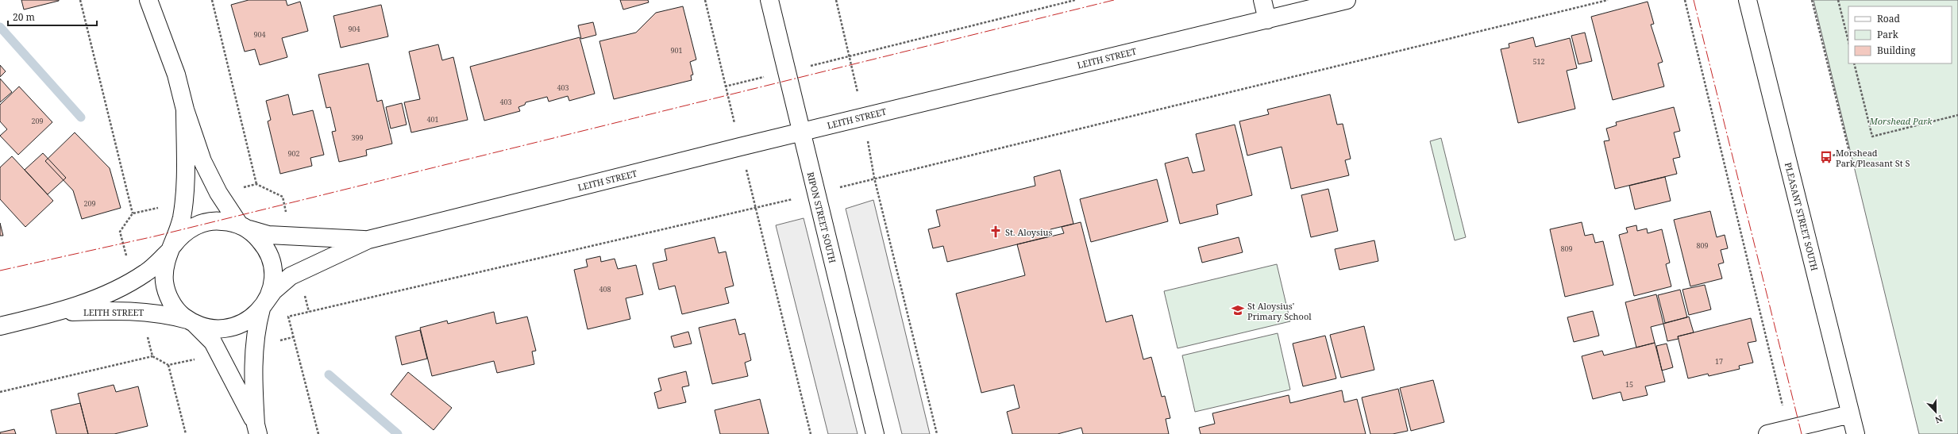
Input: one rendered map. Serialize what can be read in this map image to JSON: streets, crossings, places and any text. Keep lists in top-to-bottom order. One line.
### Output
{"streets":{"street":["LEITH STREET","PLEASANT STREET SOUTH","RIPON STREET SOUTH"]},"crossings":[["LEITH STREET","RIPON STREET SOUTH"]],"parks":["Morshead Park"],"places":{"bus stop":["Morshead Park/Pleasant St S"],"church":["St. Aloysius"],"school or university":["St Aloysius' Primary School"]},"house_numbers":["904","904","901","512","403","403","401","209","399","902","209","809","809","408","17","15"],"legend":["Road","Park","Building"],"scale_bar":"20 m","north":"bottom"}
